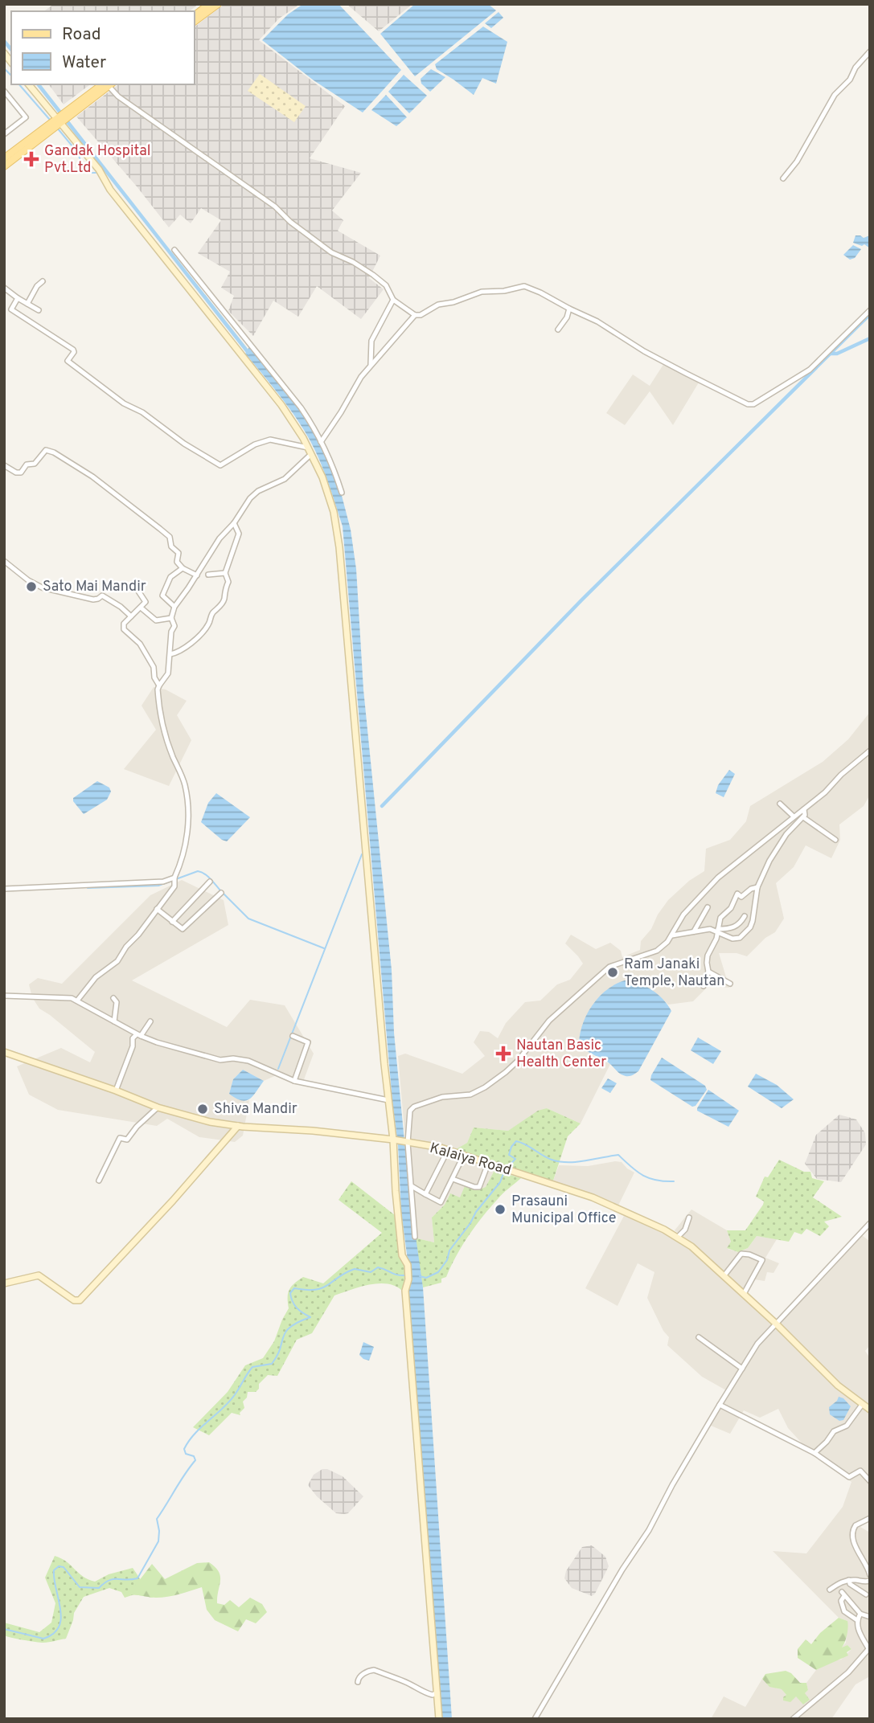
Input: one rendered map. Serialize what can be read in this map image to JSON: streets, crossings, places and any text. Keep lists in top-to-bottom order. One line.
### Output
{"streets":{"main road":["Kalaiya Road"]},"places":{"health":["Gandak Hospital Pvt.Ltd","Nautan Basic Health Center"],"other":["Sato Mai Mandir","Ram Janaki Temple, Nautan","Shiva Mandir","Prasauni Municipal Office"]},"legend":["Road","Water"]}
